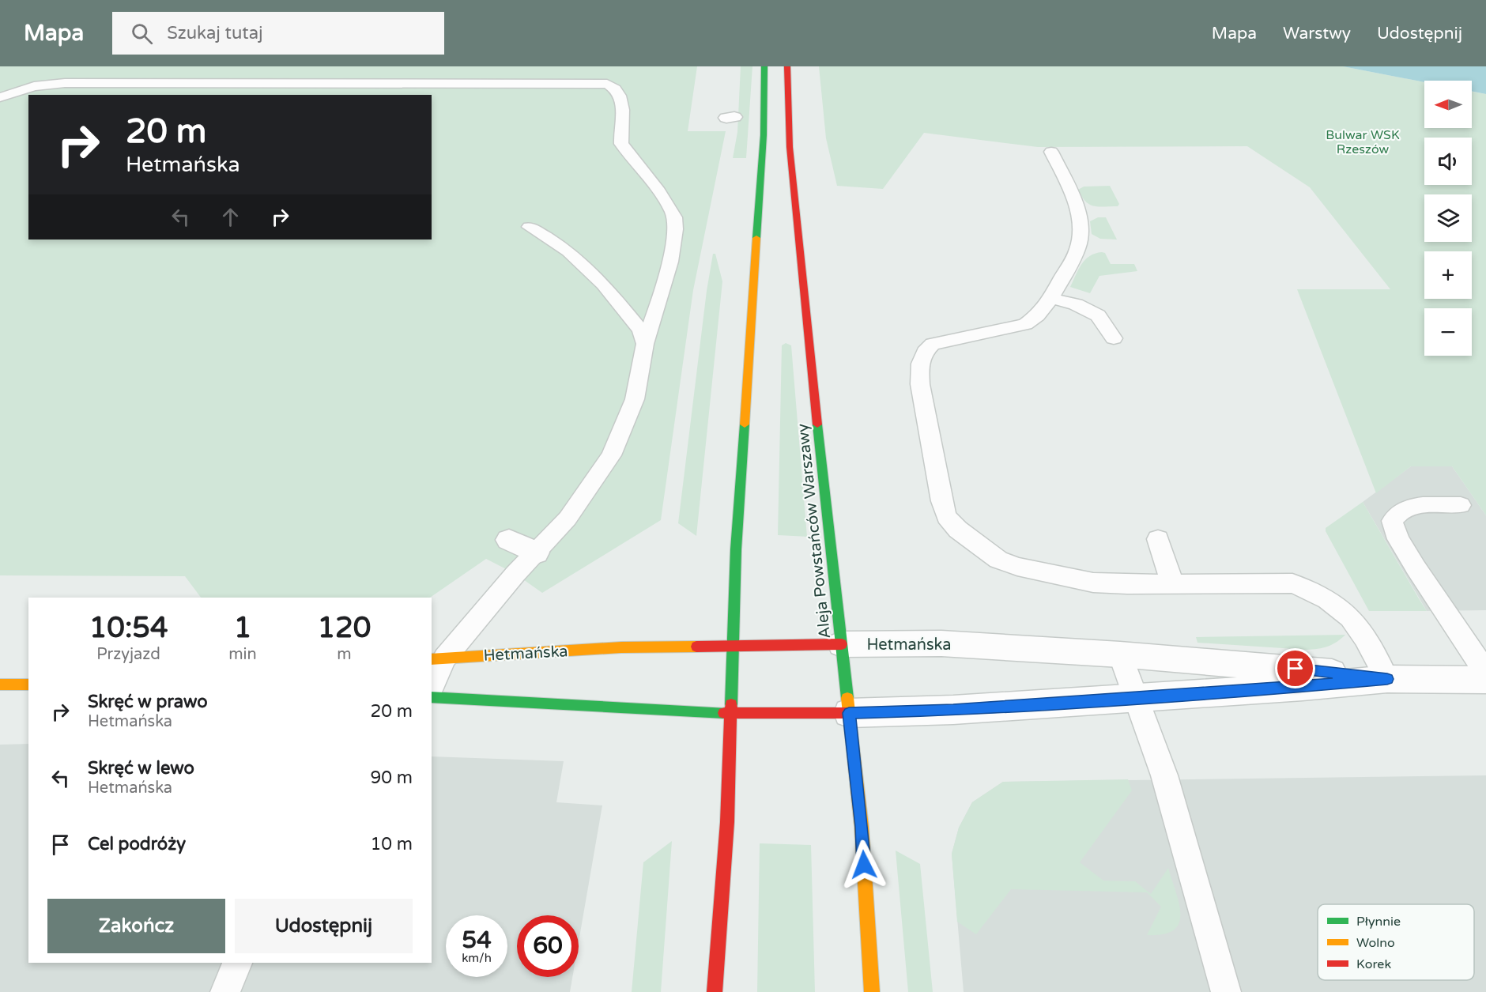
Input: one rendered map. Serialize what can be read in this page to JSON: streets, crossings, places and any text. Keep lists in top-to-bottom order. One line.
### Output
{"streets":{"main road":["Aleja Powstańców Warszawy","Hetmańska"]},"crossings":[["Aleja Powstańców Warszawy","Hetmańska"]],"parks":["Bulwar WSK Rzeszów"],"legend":["Płynnie","Wolno","Korek"],"north":"left","page":{"header":"Mapa","search":"Szukaj tutaj","nav":["Mapa","Warstwy","Udostępnij"],"map_buttons":["+","−"],"turn":["20 m","Hetmańska"],"eta":["10:54","Przyjazd","1","min","120","m"],"list":[{"name":"Skręć w prawo","note":"Hetmańska","value":"20 m"},{"name":"Skręć w lewo","note":"Hetmańska","value":"90 m"},{"name":"Cel podróży","value":"10 m"}],"buttons":["Zakończ","Udostępnij"],"speed":"54 km/h","limit":"60"}}
